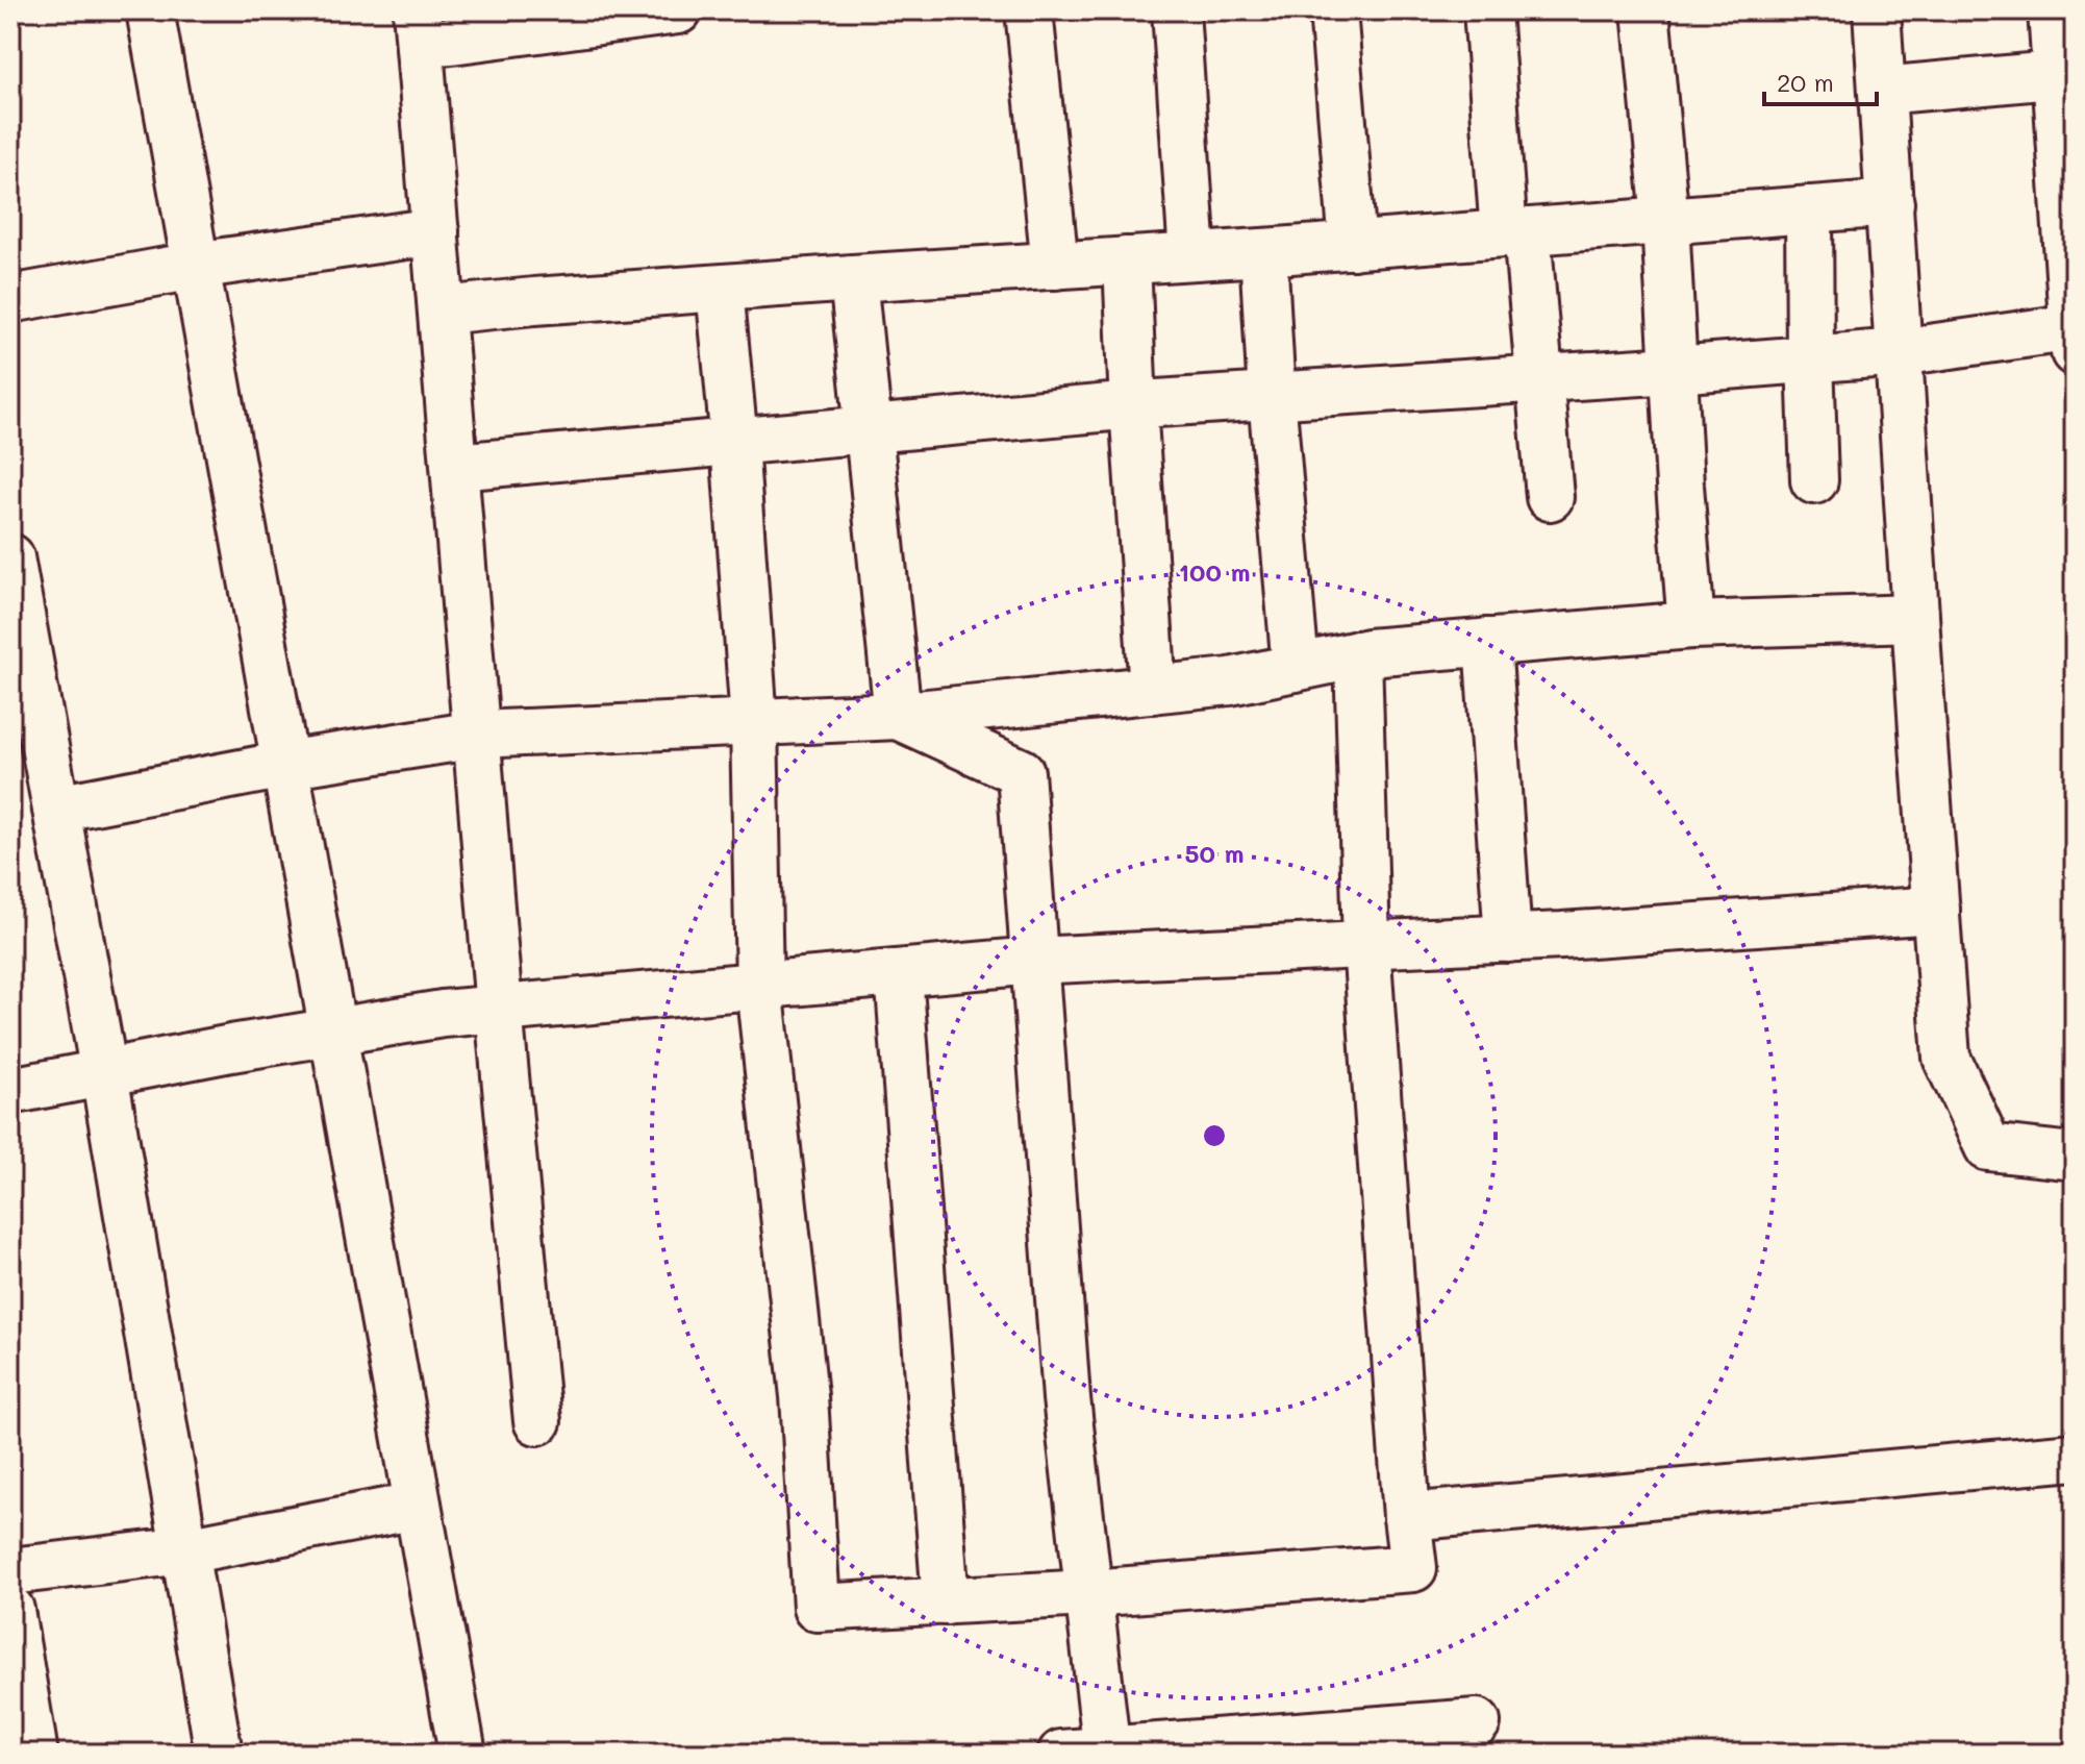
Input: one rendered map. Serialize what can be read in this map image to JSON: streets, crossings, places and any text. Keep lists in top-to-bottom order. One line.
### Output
{"scale_bar":"20 m","rings":["100 m","50 m"]}
